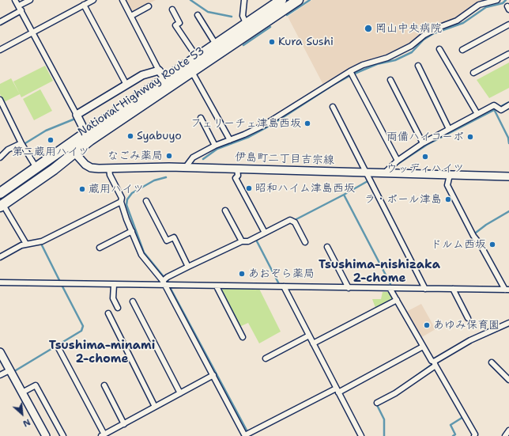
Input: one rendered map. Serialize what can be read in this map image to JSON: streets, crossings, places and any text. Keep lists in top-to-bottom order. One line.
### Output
{"streets":{"highway":["National Highway Route 53"],"street":["伊島町二丁目吉宗線"]},"crossings":[["National Highway Route 53","伊島町二丁目吉宗線"]],"districts":["Tsushima-nishizaka 2-chome","Tsushima-minami 2-chome"],"places":["岡山中央病院","Kura Sushi","フェリーチェ津島西坂","Syabuyo","両備ハイコーポ","第二蔵用ハイツ","なごみ薬局","ウッディハイツ","昭和ハイム津島西坂","蔵用ハイツ","ラ・ポール津島","ドルム西坂","あおぞら薬局","あゆみ保育園"],"north":"bottom right"}
